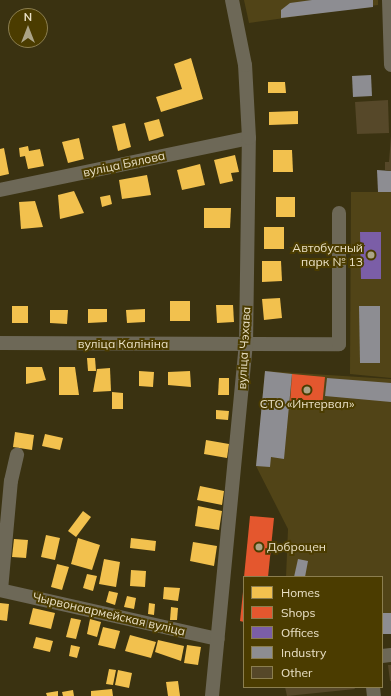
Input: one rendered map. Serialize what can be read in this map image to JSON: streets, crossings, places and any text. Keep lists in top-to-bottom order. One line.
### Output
{"streets":{"street":["вуліца Бялова","вуліца Калініна","вуліца Чэхава","Чырвонаармейская вуліца"]},"crossings":[["вуліца Бялова","вуліца Чэхава"],["вуліца Калініна","вуліца Чэхава"],["вуліца Чэхава","Чырвонаармейская вуліца"]],"places":["Автобусный парк № 13","СТО «Интервал»","Доброцен"],"legend":["Homes","Shops","Offices","Industry","Other"],"north":"top"}
